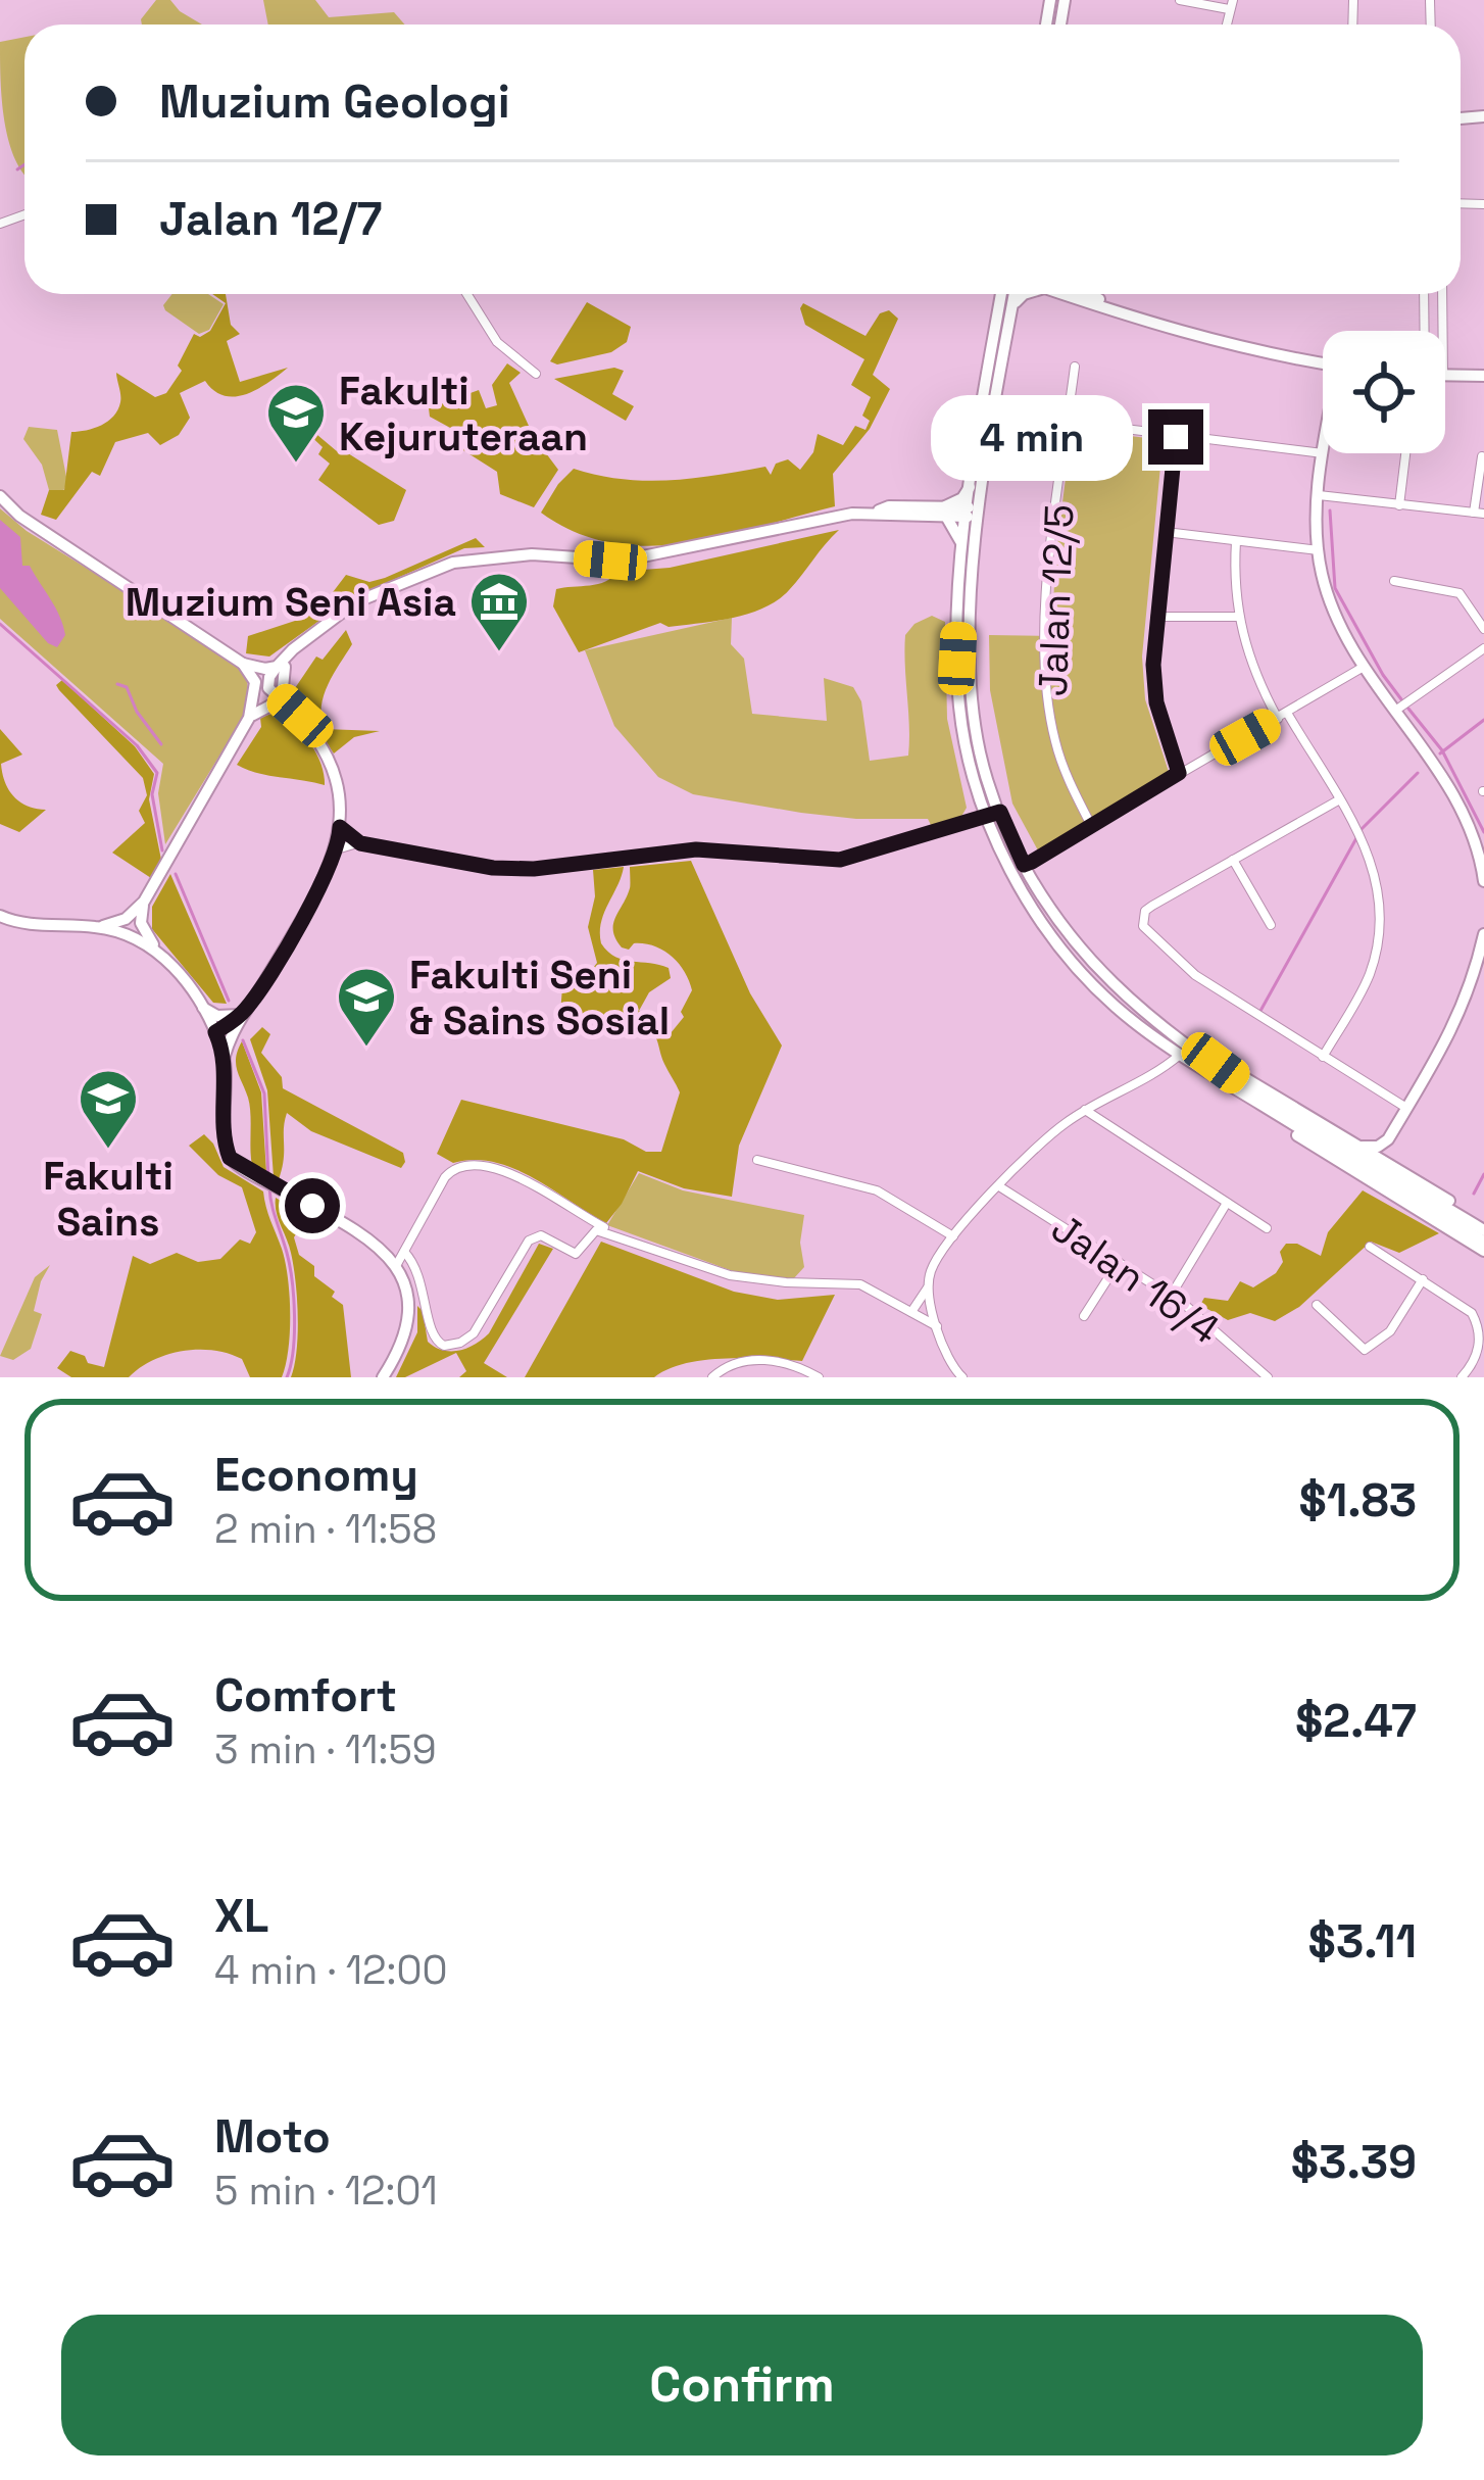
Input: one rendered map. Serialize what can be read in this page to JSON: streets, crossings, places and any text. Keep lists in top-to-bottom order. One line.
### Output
{"streets":{"street":["Jalan 12/5","Jalan 16/4"]},"places":{"school or university":["Fakulti Kejuruteraan","Fakulti Seni & Sains Sosial","Fakulti Sains"],"museum":["Muzium Seni Asia"]},"page":{"banner":["Muzium Geologi","Jalan 12/7"],"bubble":"4 min","list":[{"name":"Economy","note":"2 min · 11:58","value":"$1.83"},{"name":"Comfort","note":"3 min · 11:59","value":"$2.47"},{"name":"XL","note":"4 min · 12:00","value":"$3.11"},{"name":"Moto","note":"5 min · 12:01","value":"$3.39"}],"buttons":"Confirm"}}
